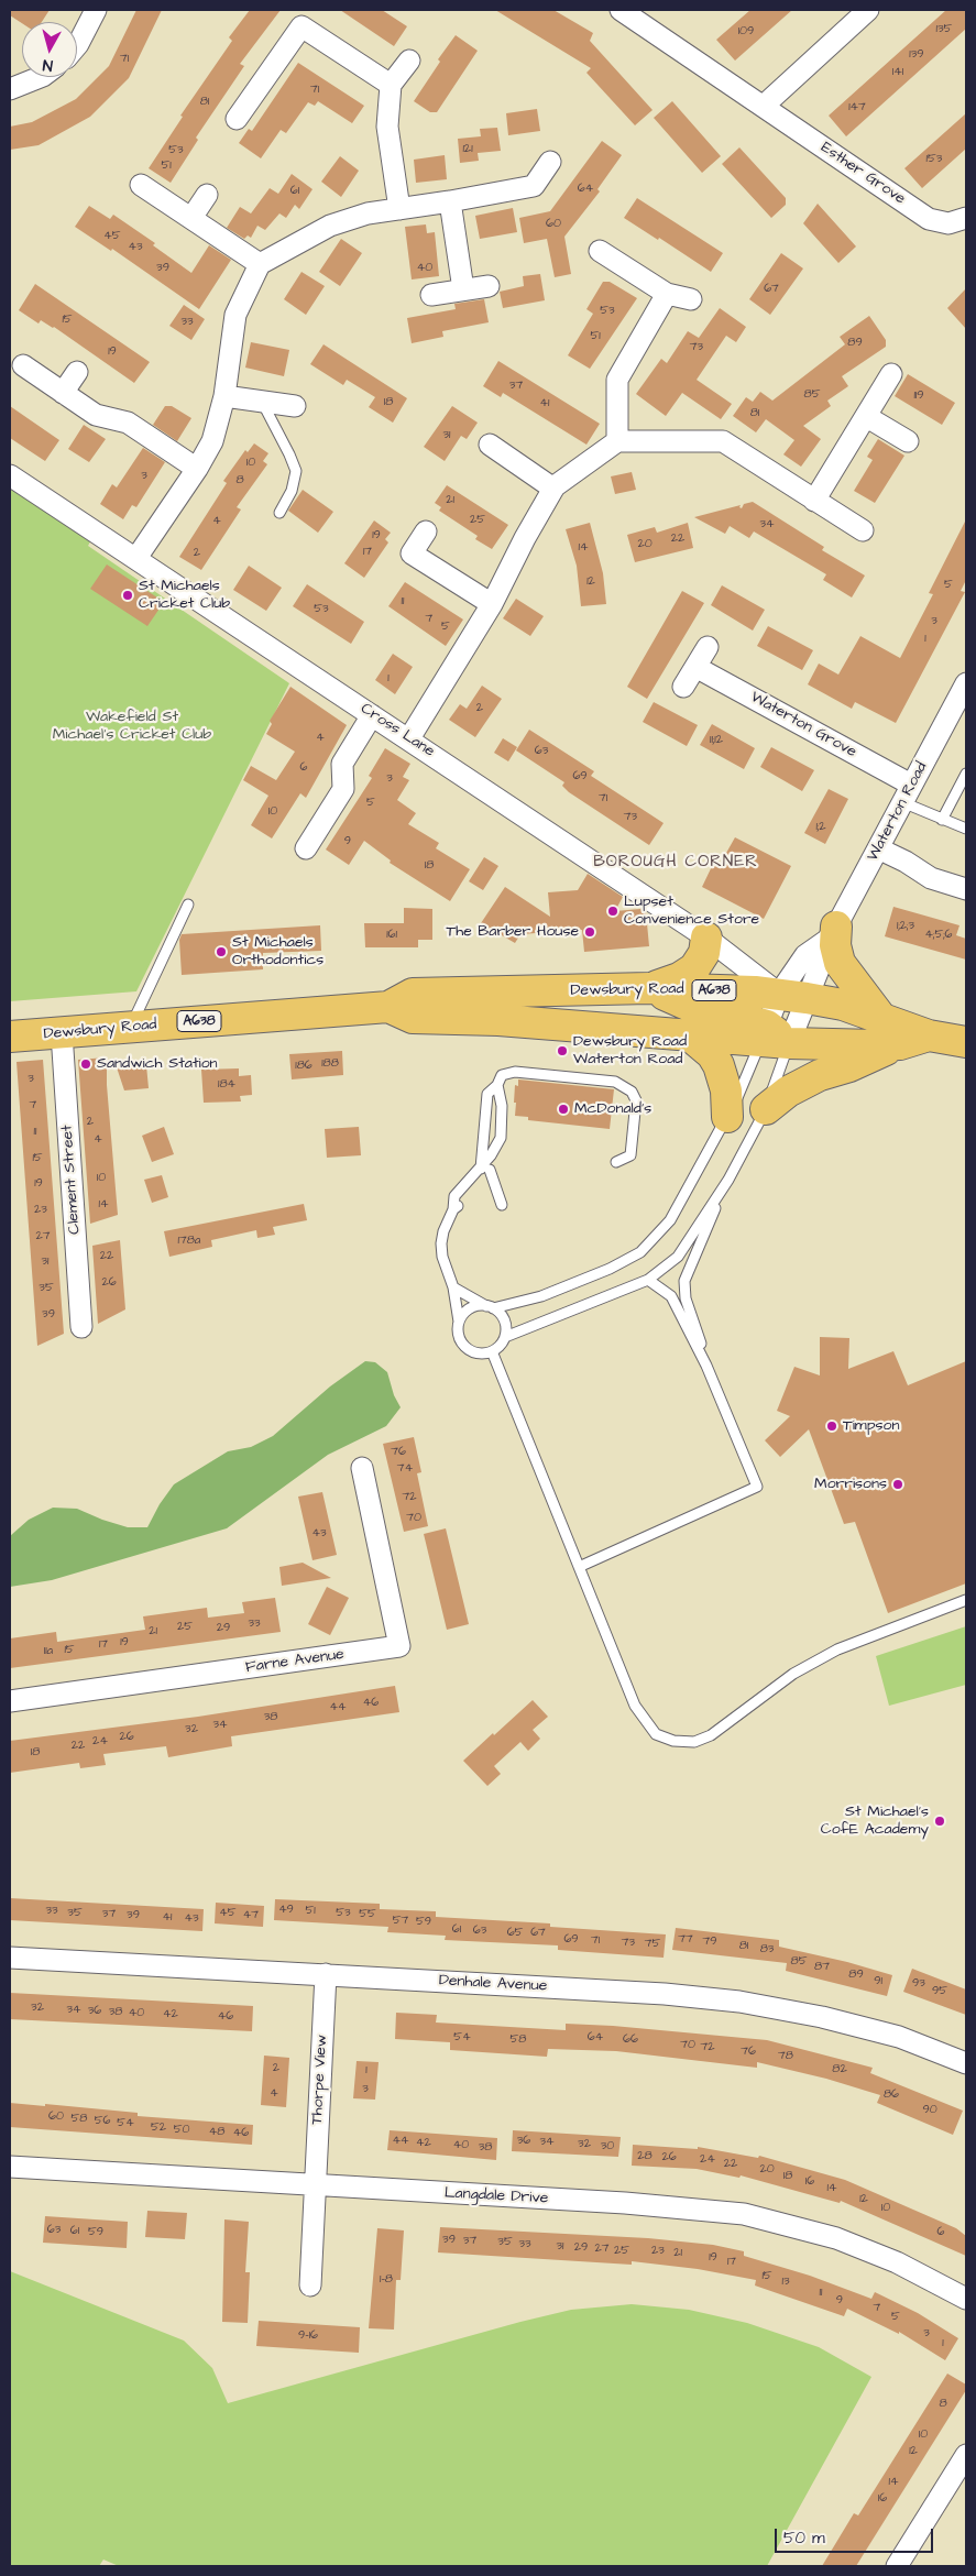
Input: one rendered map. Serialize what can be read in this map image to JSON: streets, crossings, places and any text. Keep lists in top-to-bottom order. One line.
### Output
{"streets":{"highway":["Dewsbury Road","A638"],"street":["Esther Grove","Waterton Grove","Cross Lane","Waterton Road","Clement Street","Farne Avenue","Denhale Avenue","Thorpe View","Langdale Drive"]},"crossings":[["Waterton Grove","Waterton Road"],["Cross Lane","Waterton Road"],["Cross Lane","Dewsbury Road"],["Waterton Road","Dewsbury Road"],["Dewsbury Road","Clement Street"],["Denhale Avenue","Thorpe View"],["Thorpe View","Langdale Drive"]],"districts":["BOROUGH CORNER"],"parks":["Wakefield St Michael's Cricket Club"],"places":["St Michaels Cricket Club","Lupset Convenience Store","The Barber House","St Michaels Orthodontics","Dewsbury Road Waterton Road","Sandwich Station","McDonald's","Timpson","Morrisons","St Michael's CofE Academy"],"house_numbers":["135","109","139","71","141","71","81","147","121","53","153","51","64","61","60","45","43","39","40","67","53","15","33","51","89","73","19","37","85","119","18","41","81","31","10","3","8","21","25","4","34","19","22","20","14","17","2","12","5","11","53","7","3","5","1","1","2","4","11;12","63","6","69","3","71","5","10","73","1;2","9","18","1;2;3","161","4;5;6","188","186","3","184","7","2","11","4","15","10","19","14","23","27","178a","22","31","26","35","39","76","74","72","70","43","33","25","29","21","19","17","15","11a","46","44","38","34","32","26","24","22","18","49","33","51","35","45","53","37","55","39","47","41","43","57","59","61","63","65","67","69","77","71","79","73","75","81","83","85","87","89","91","93","95","32","34","36","38","40","42","46","54","64","58","66","70","72","76","78","2","82","1","3","4","86","90","60","58","56","54","52","50","48","46","44","36","34","42","32","40","30","38","28","26","24","22","20","18","16","14","12","10","63","61","59","6","39","37","35","33","31","29","27","25","23","21","19","17","15","1-8","13","11","9","7","5","3","9-16","1","8","10","12","14","16"],"scale_bar":"50 m","north":"bottom"}
